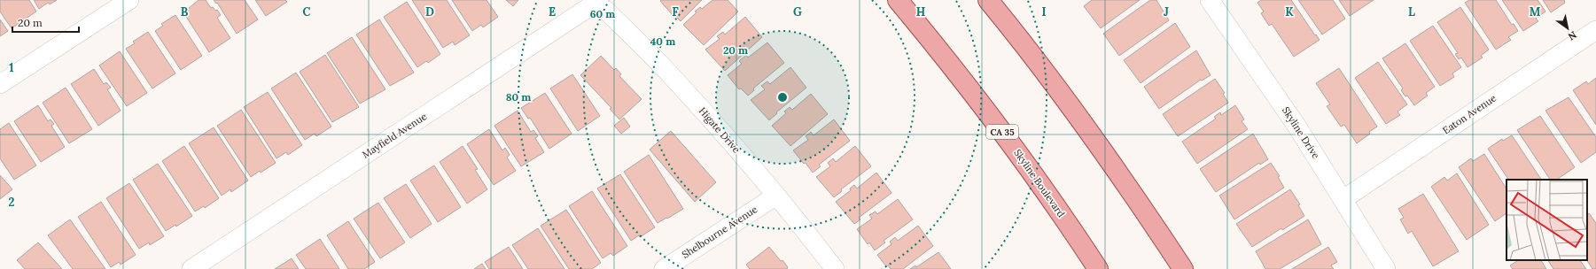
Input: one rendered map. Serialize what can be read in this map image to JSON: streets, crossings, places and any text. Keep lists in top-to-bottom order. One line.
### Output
{"streets":{"main road":["CA 35","Skyline Boulevard"],"street":["Eaton Avenue","Higate Drive","Skyline Drive","Mayfield Avenue","Shelbourne Avenue"]},"crossings":[["Eaton Avenue","Skyline Drive"],["Higate Drive","Mayfield Avenue"],["Higate Drive","Shelbourne Avenue"]],"scale_bar":"20 m","north":"bottom right","grid":{"columns":["B","C","D","E","F","G","H","I","J","K","L","M"],"rows":["1","2"]},"rings":["60 m","40 m","20 m","80 m"]}
